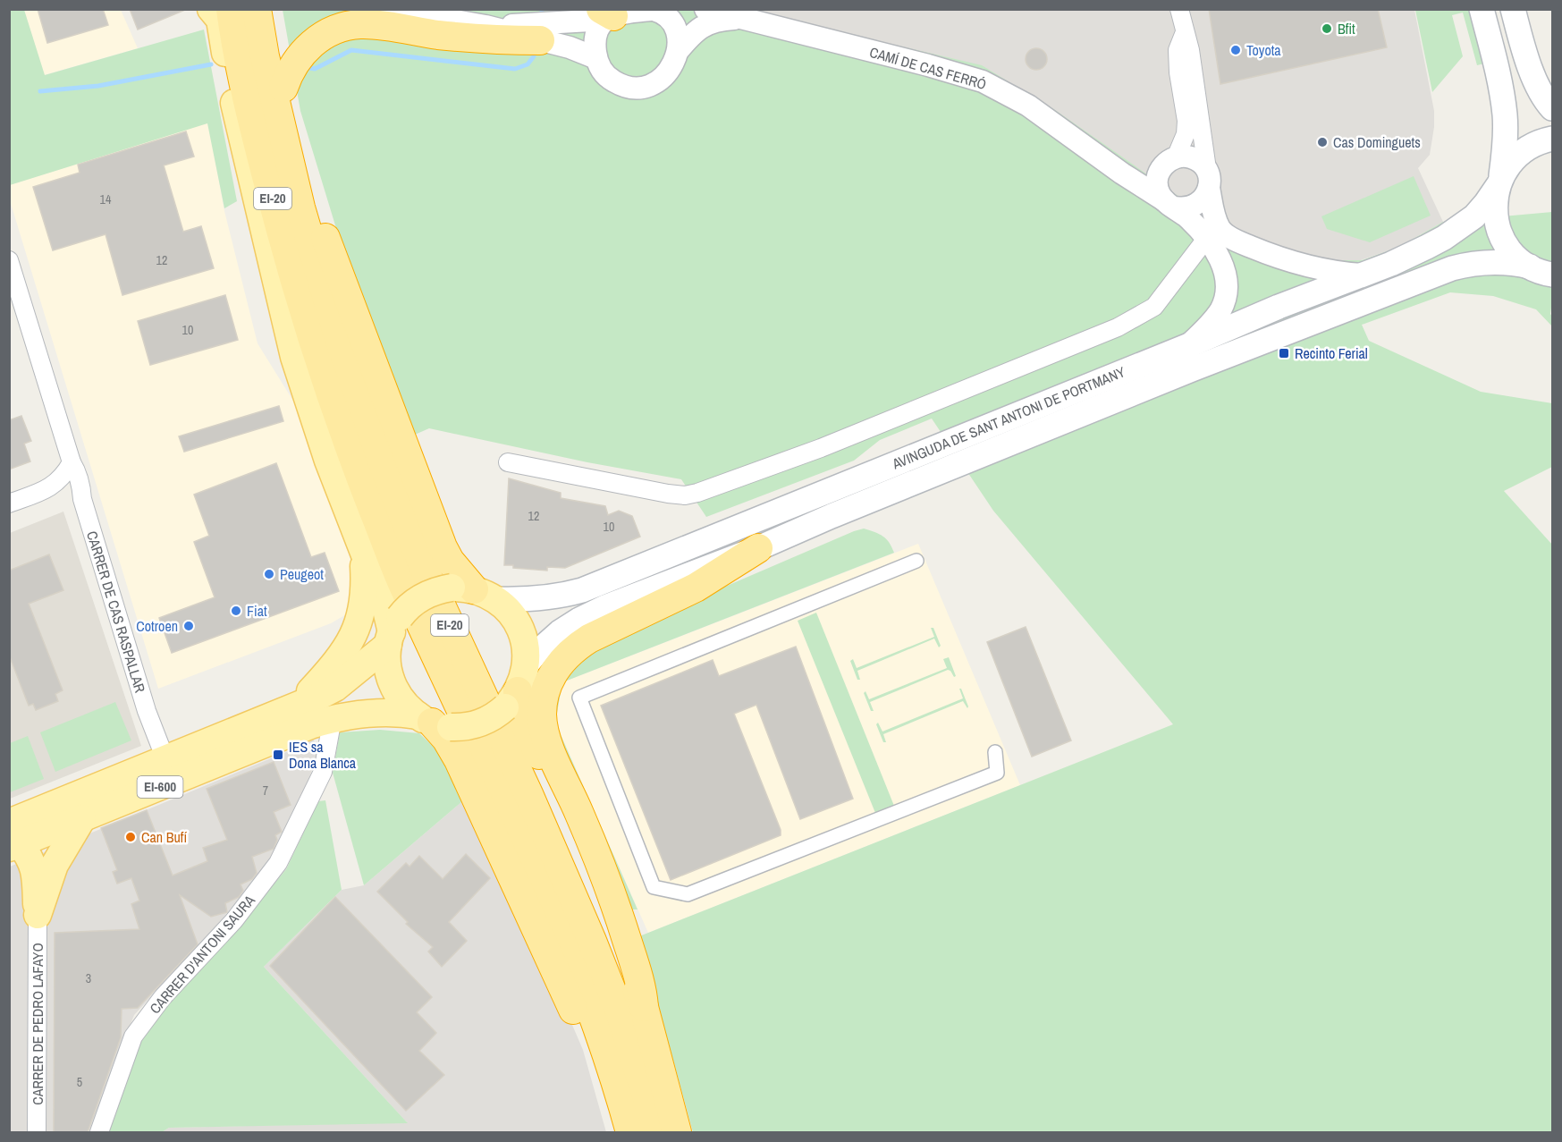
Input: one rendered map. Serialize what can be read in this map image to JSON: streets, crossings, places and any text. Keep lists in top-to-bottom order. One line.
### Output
{"streets":{"highway":["EI-20"],"main road":["AVINGUDA DE SANT ANTONI DE PORTMANY","EI-600"],"street":["CAMÍ DE CAS FERRÓ","CARRER DE CAS RASPALLAR","CARRER D'ANTONI SAURA","CARRER DE PEDRO LAFAYO"]},"crossings":[["CAMÍ DE CAS FERRÓ","AVINGUDA DE SANT ANTONI DE PORTMANY"],["AVINGUDA DE SANT ANTONI DE PORTMANY","EI-600"],["CARRER DE CAS RASPALLAR","EI-600"],["EI-600","CARRER D'ANTONI SAURA"]],"places":{"other":["Bfit","Toyota","Cas Dominguets","Peugeot","Fiat","Cotroen","Can Bufí"],"transit":["Recinto Ferial","IES sa Dona Blanca"]},"house_numbers":["14","12","10","12","10","7","3","5"]}
